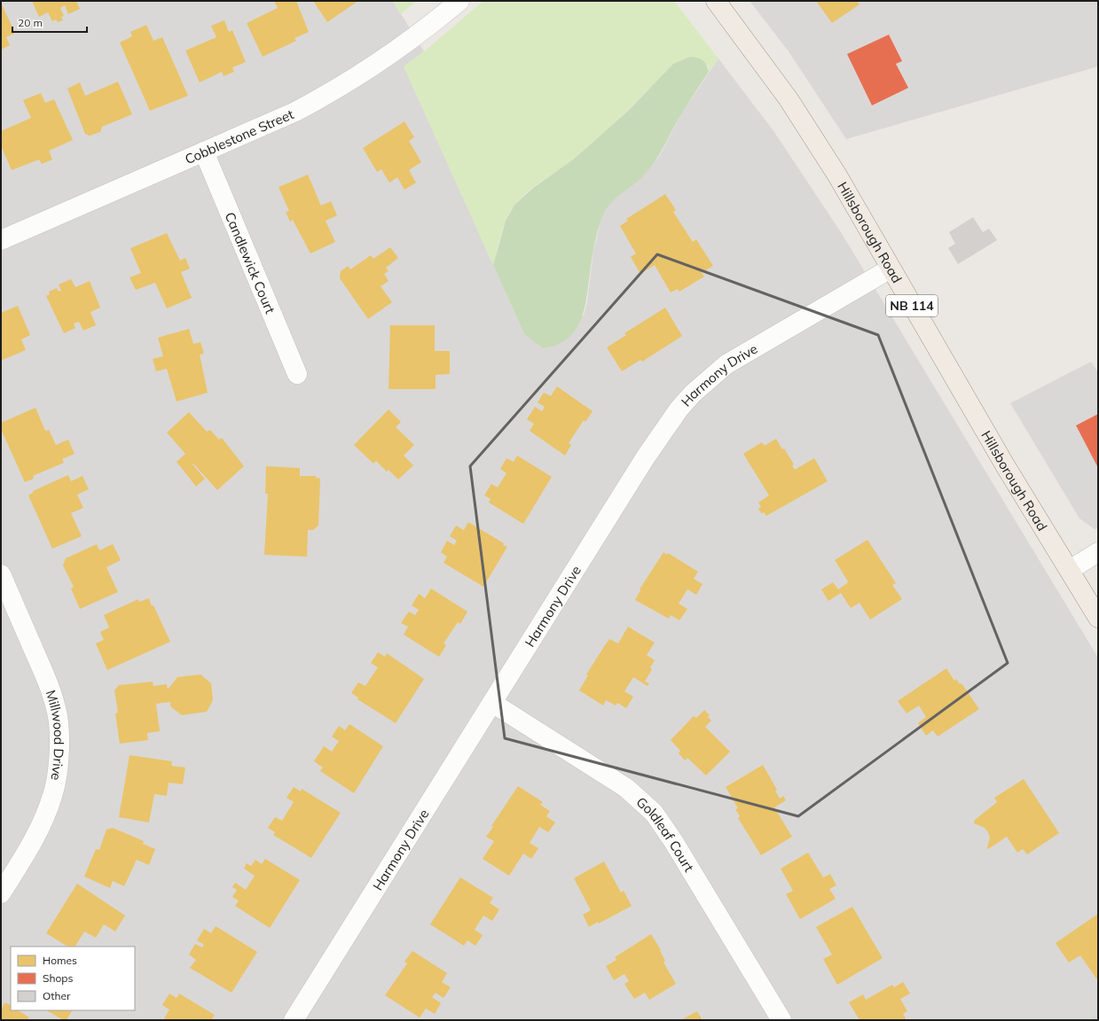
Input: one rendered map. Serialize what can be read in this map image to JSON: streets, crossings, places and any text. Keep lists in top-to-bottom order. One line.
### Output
{"streets":{"main road":["Hillsborough Road","NB 114"],"street":["Cobblestone Street","Candlewick Court","Harmony Drive","Millwood Drive","Goldleaf Court"]},"crossings":[["Cobblestone Street","Candlewick Court"],["Hillsborough Road","Harmony Drive"],["Harmony Drive","Goldleaf Court"]],"legend":["Homes","Shops","Other"],"scale_bar":"20 m"}
